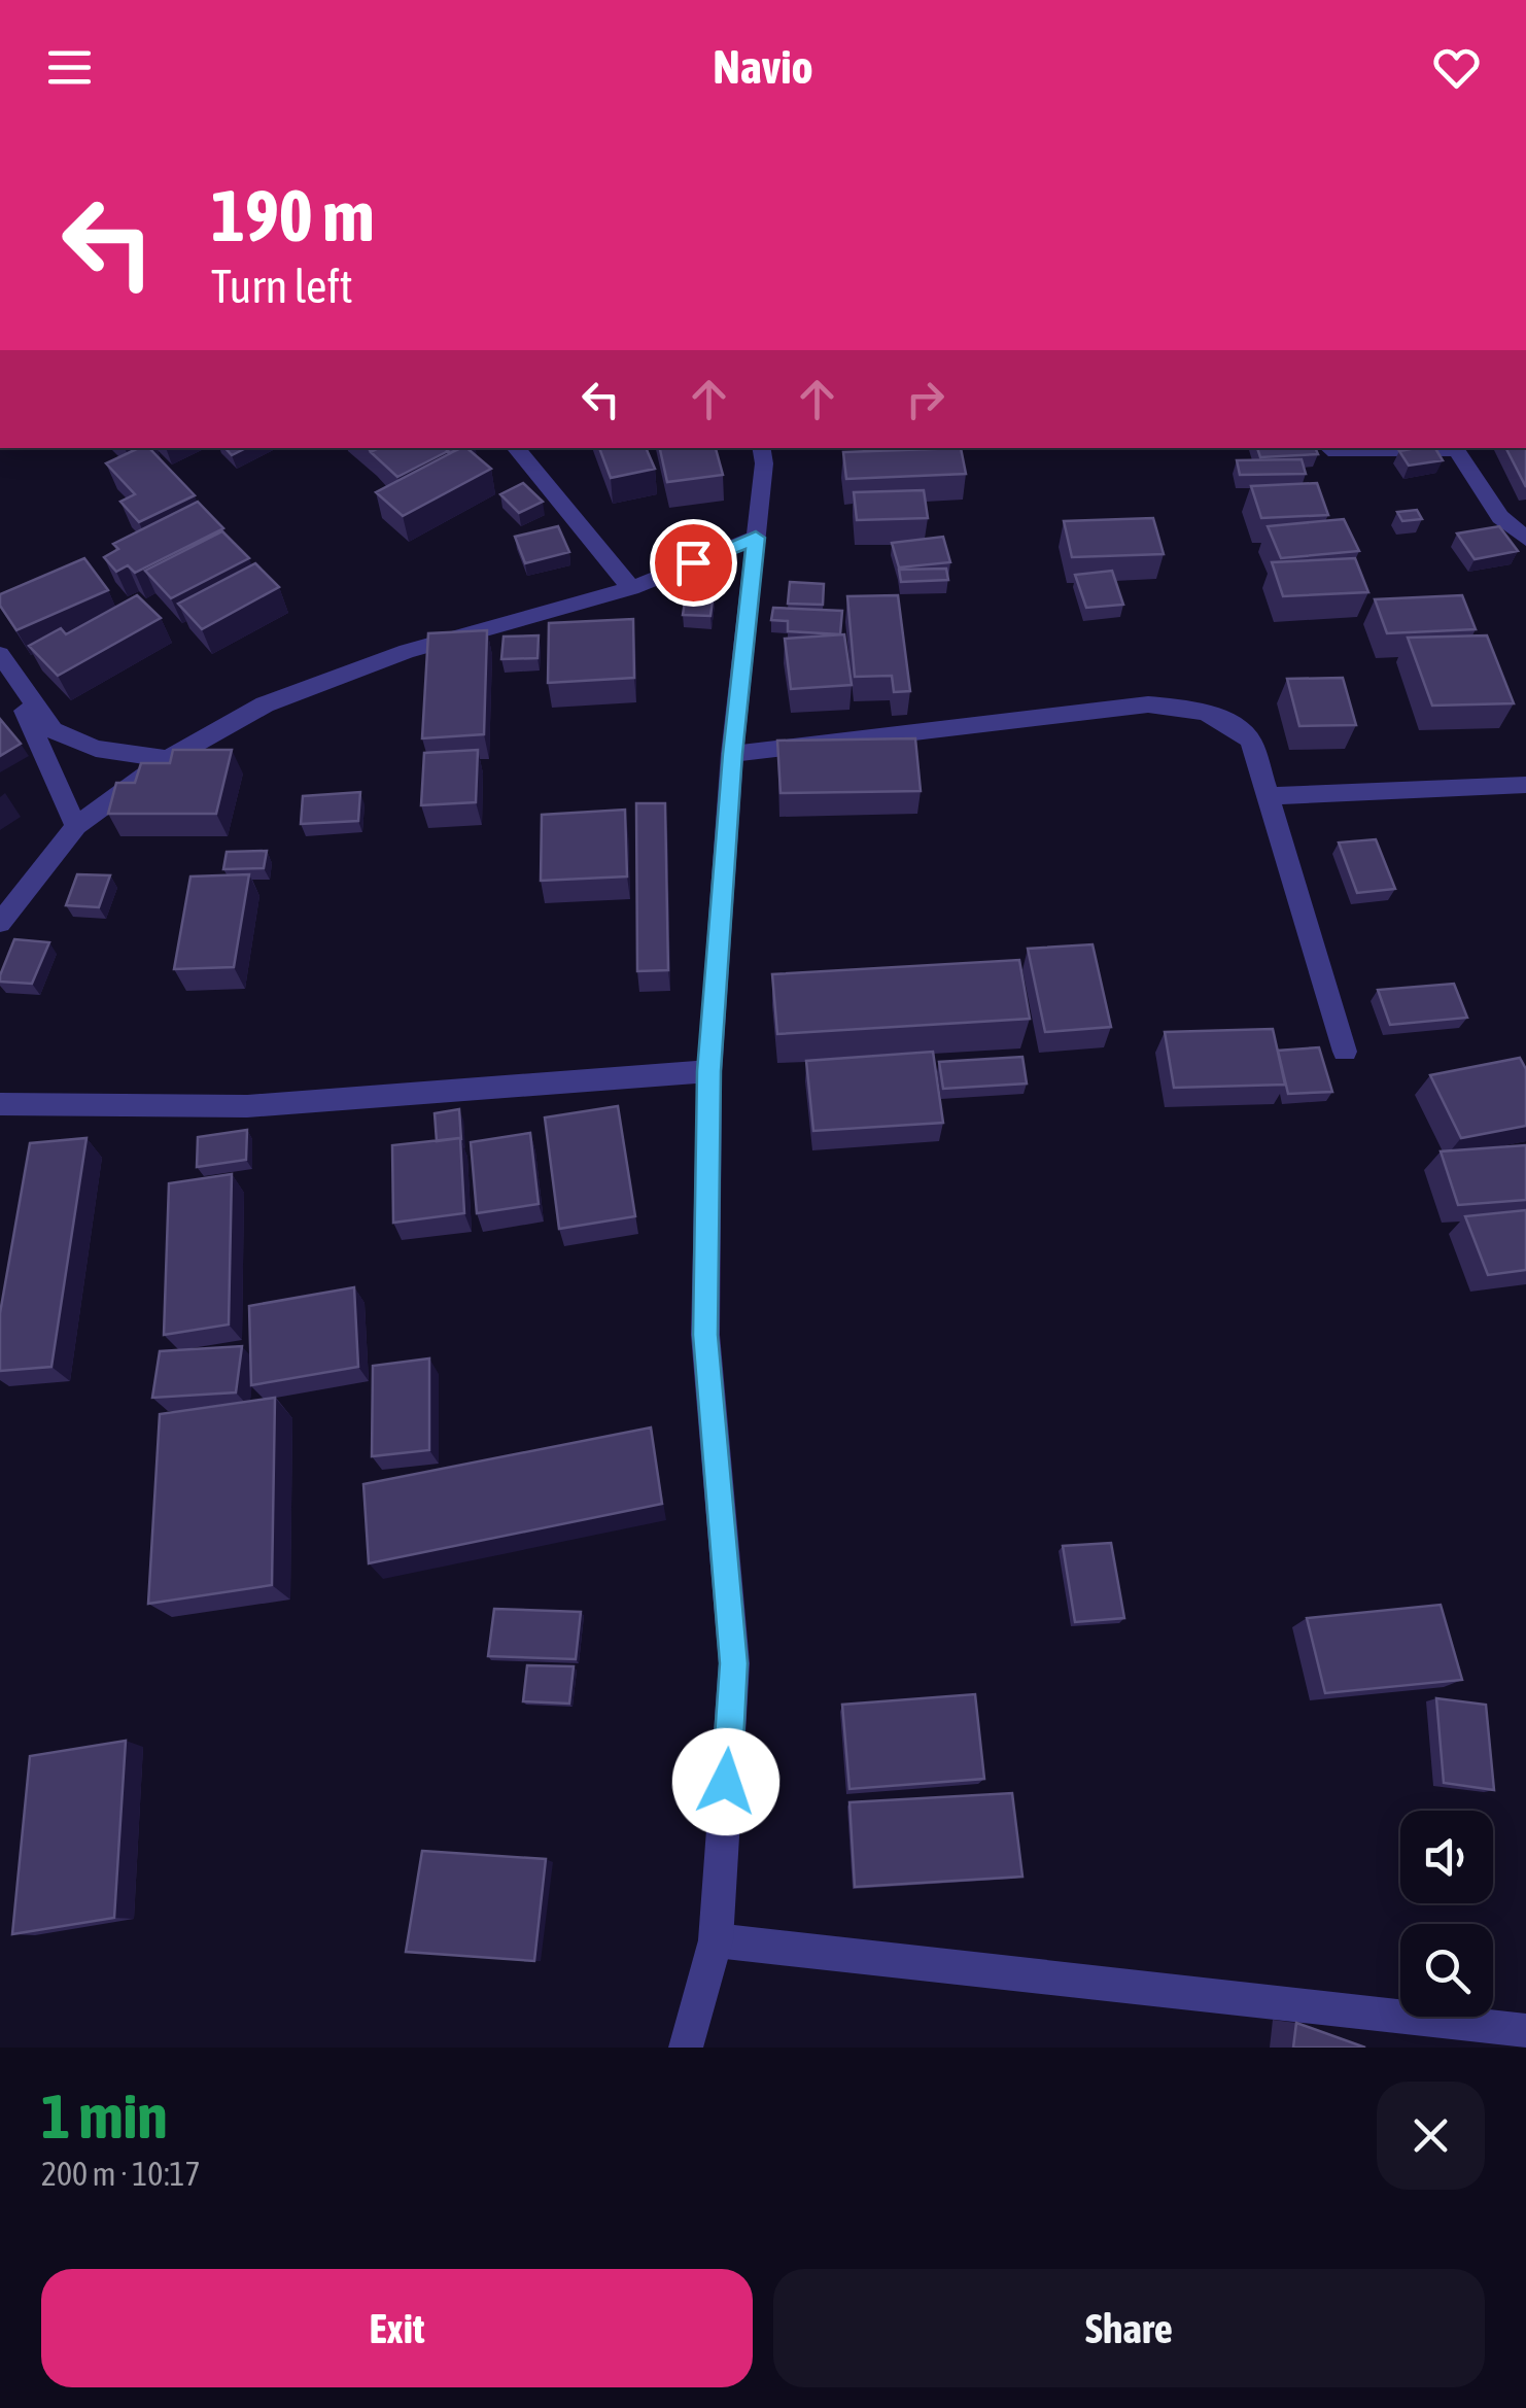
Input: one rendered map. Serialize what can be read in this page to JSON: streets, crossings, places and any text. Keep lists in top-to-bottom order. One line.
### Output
{"page":{"header":"Navio","turn":["190 m","Turn left"],"heading":["1 min","200 m · 10:17"],"buttons":["Exit","Share"]}}
